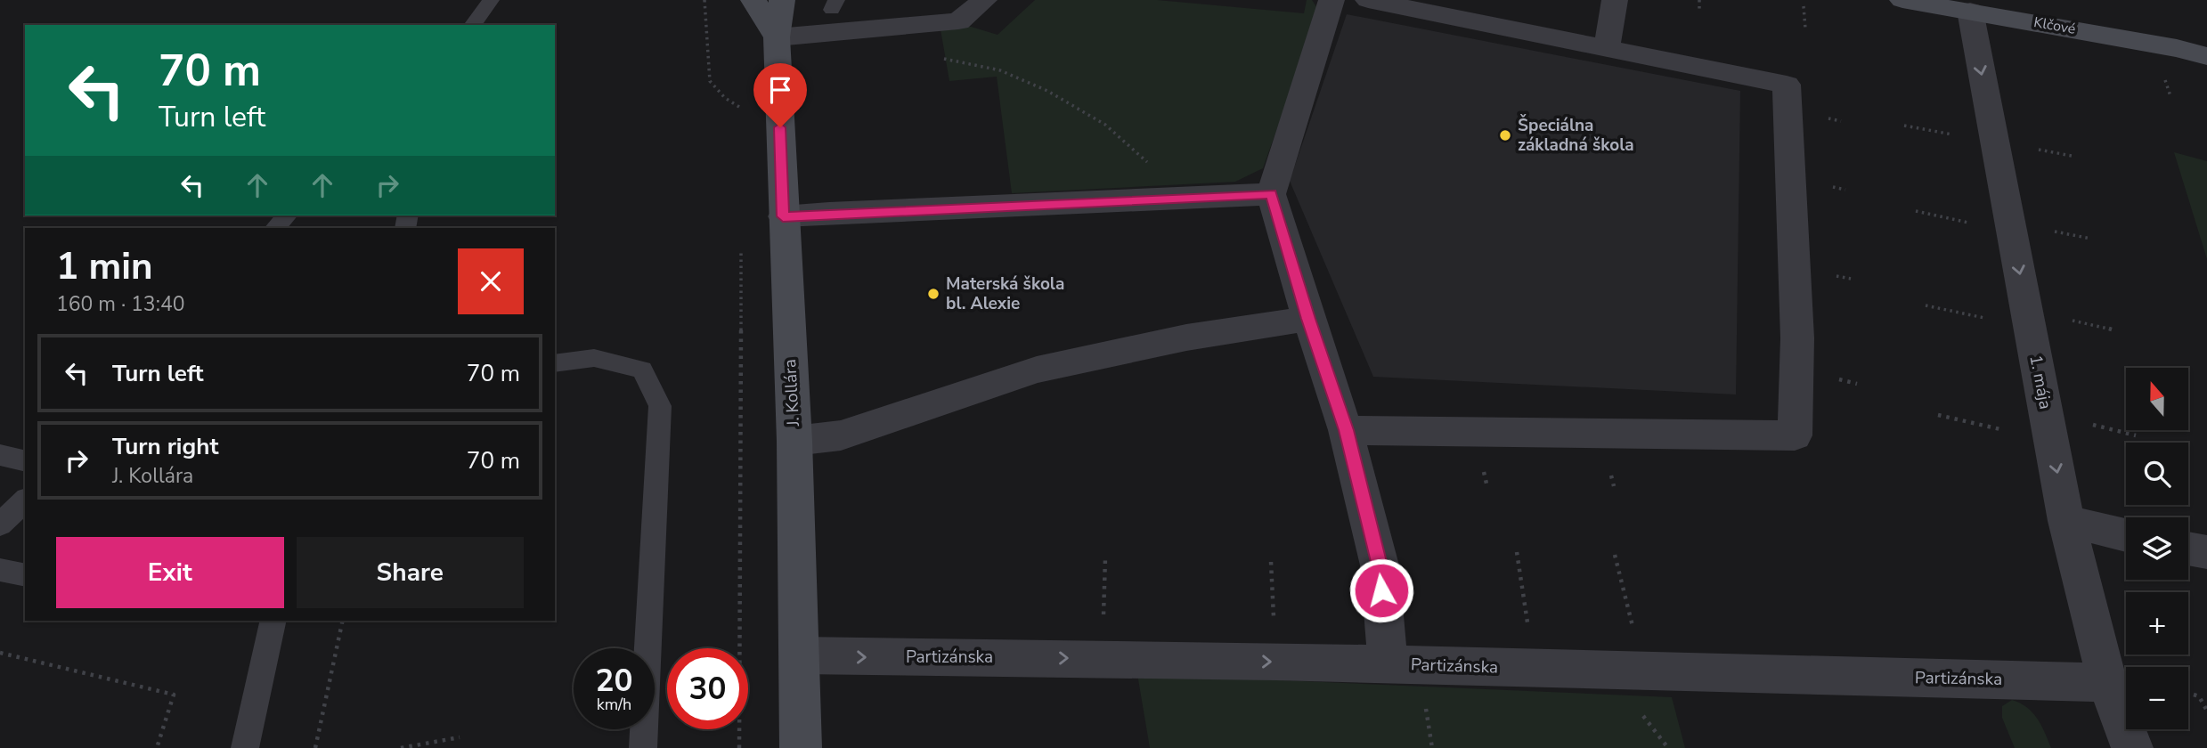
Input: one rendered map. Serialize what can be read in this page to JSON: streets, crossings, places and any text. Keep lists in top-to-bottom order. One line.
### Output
{"streets":{"main road":["Klčové","J. Kollára"],"street":["1. mája","Partizánska"]},"crossings":[["Klčové","1. mája"],["1. mája","Partizánska"],["J. Kollára","Partizánska"]],"one_way":["1. mája"],"places":["Špeciálna základná škola","Materská škola bl. Alexie"],"north":"top","page":{"turn":["70 m","Turn left"],"heading":["1 min","160 m · 13:40"],"list":[{"name":"Turn left","value":"70 m"},{"name":"Turn right","note":"J. Kollára","value":"70 m"}],"map_buttons":["+","−"],"buttons":["Exit","Share"],"speed":"20 km/h","limit":"30"}}
